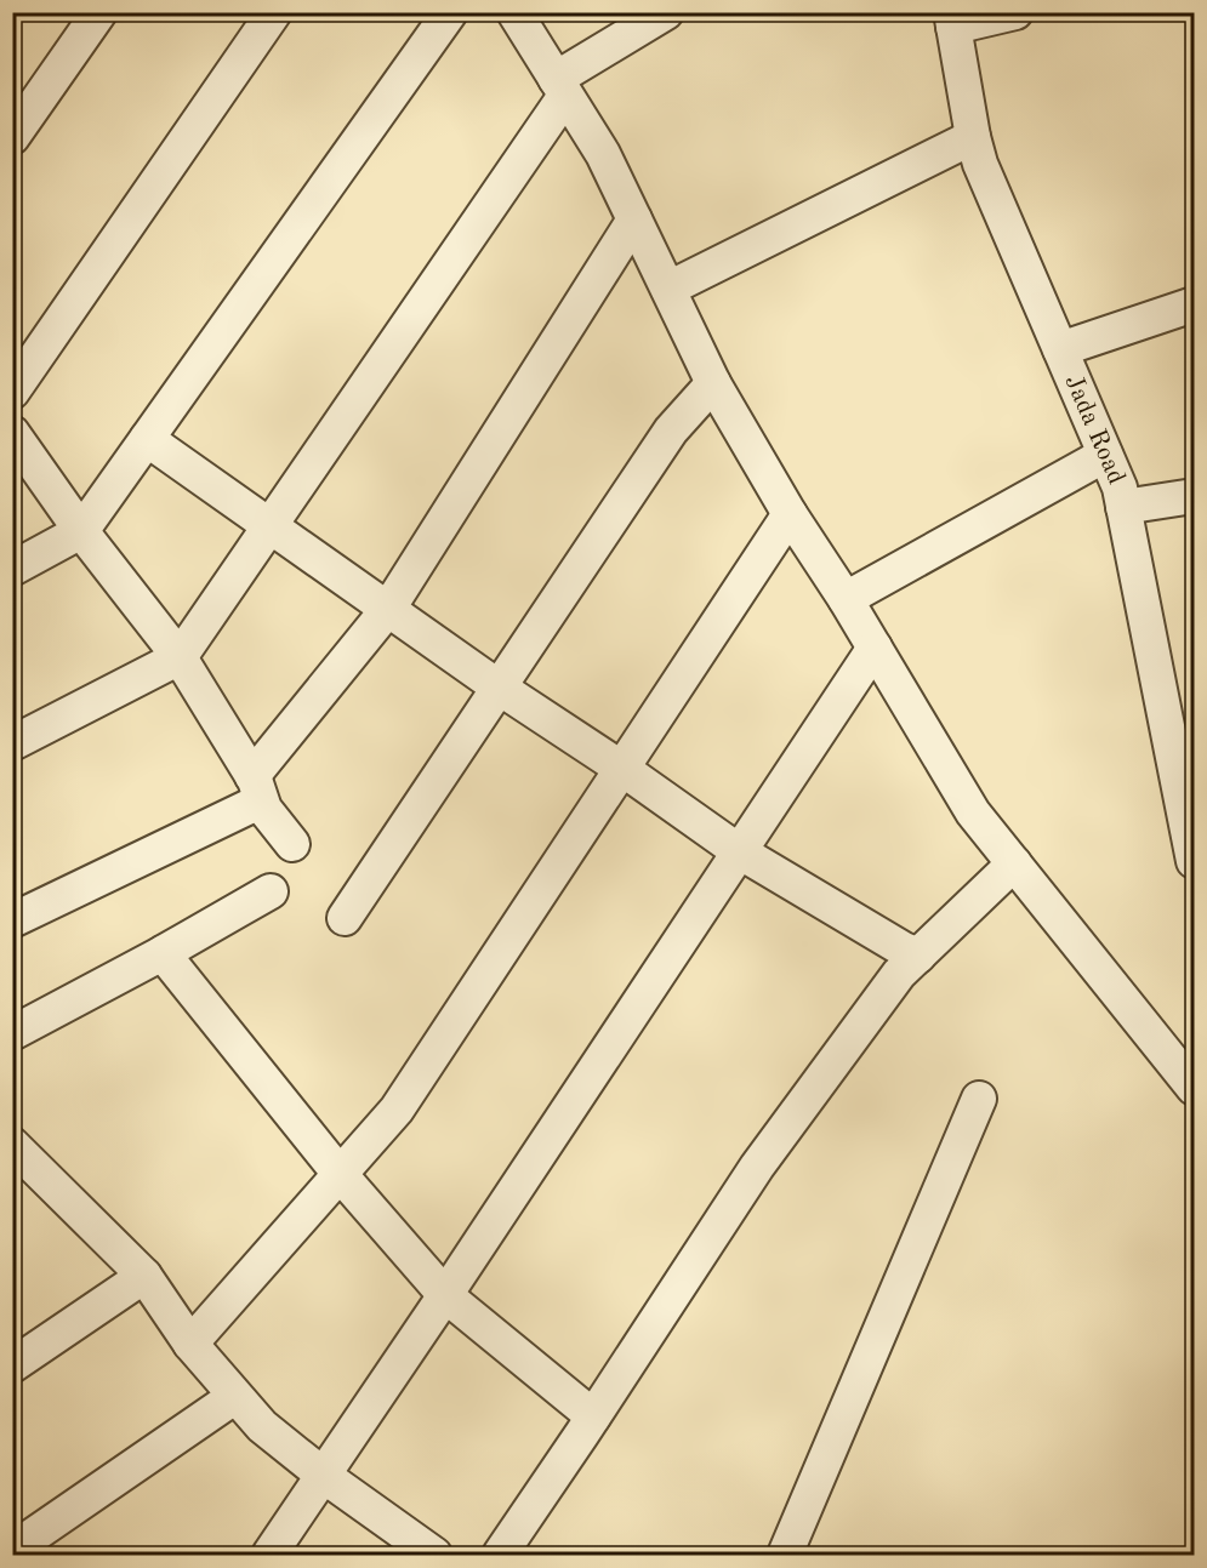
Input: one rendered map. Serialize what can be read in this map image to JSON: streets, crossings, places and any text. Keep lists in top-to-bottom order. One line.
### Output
{"streets":{"street":["Jada Road"]}}
